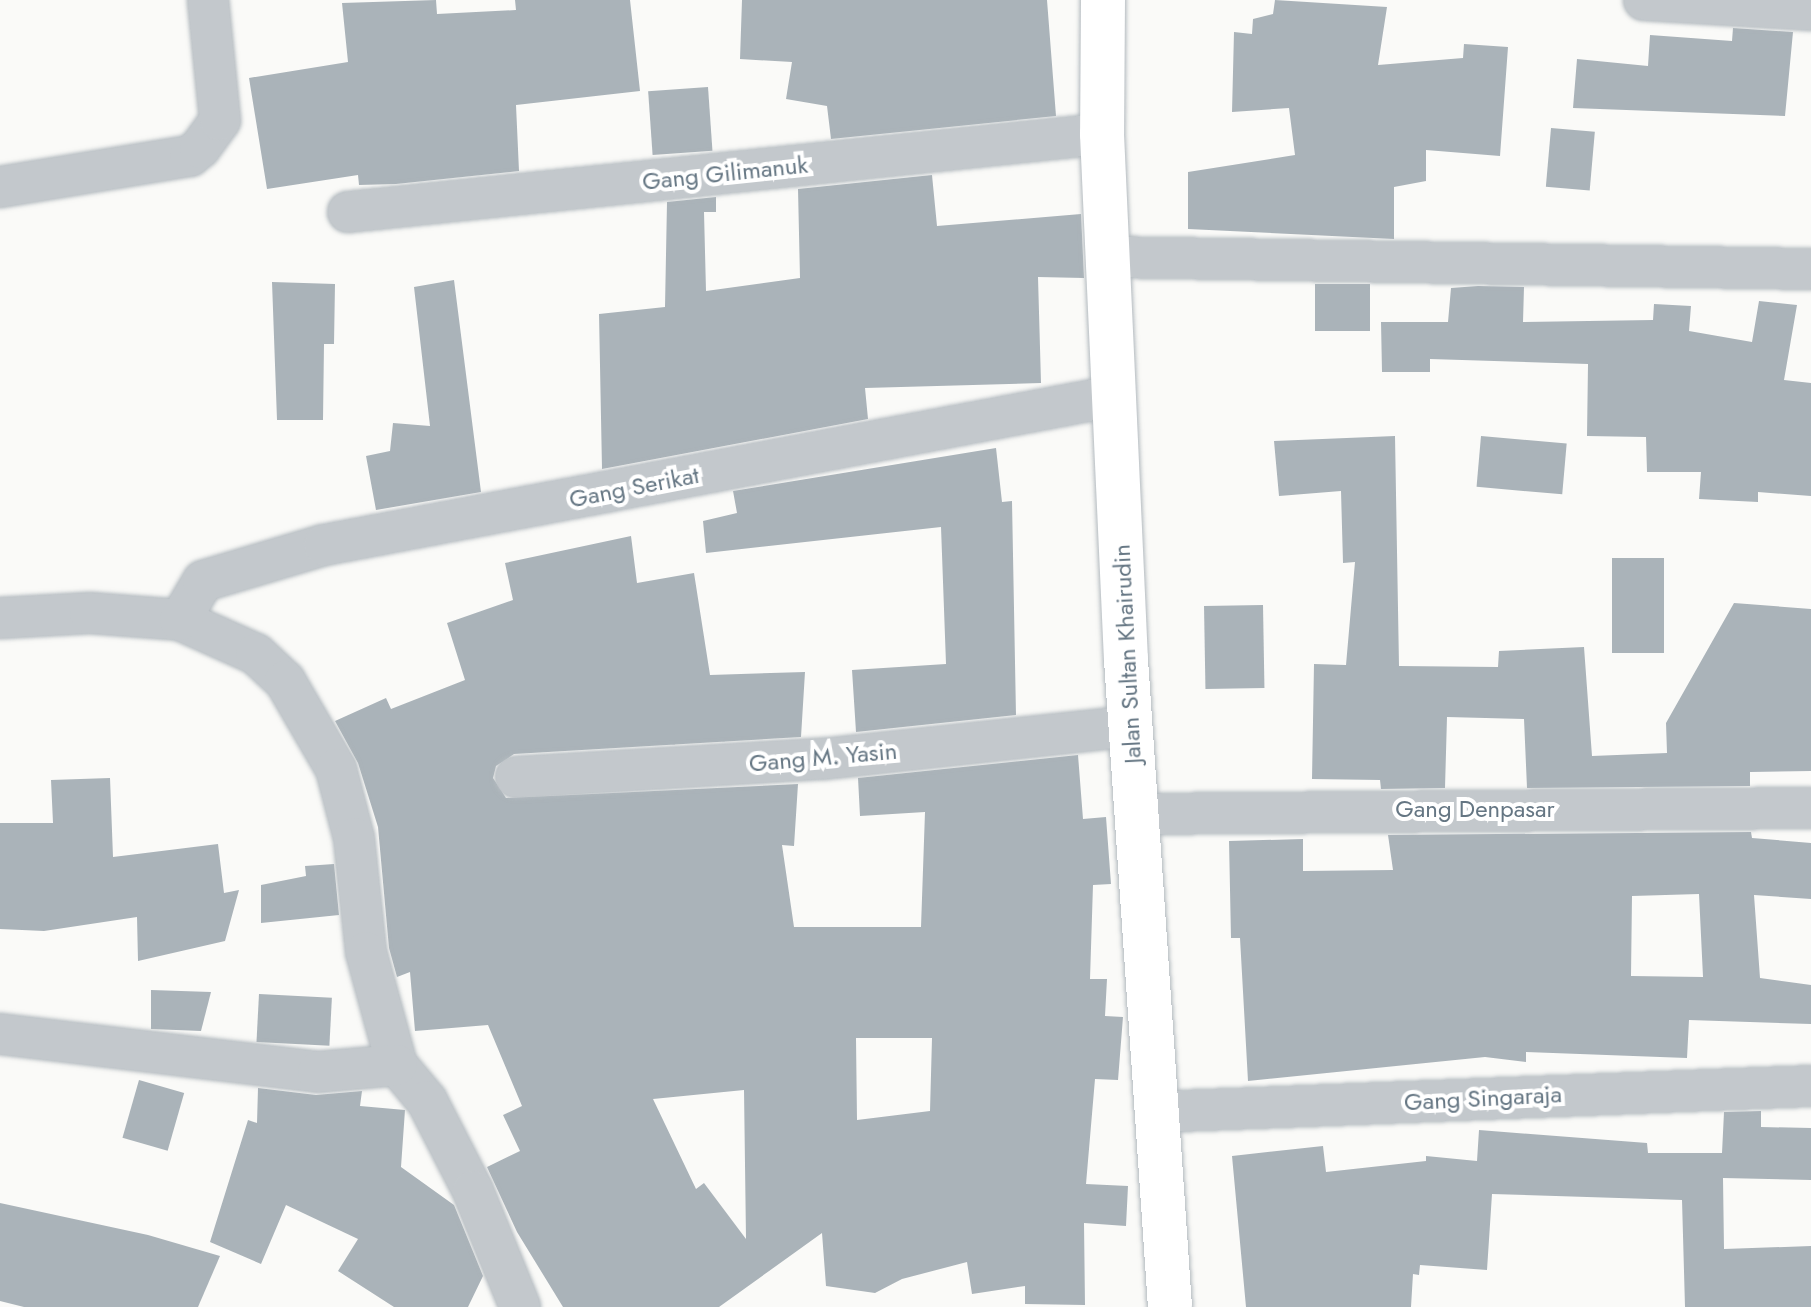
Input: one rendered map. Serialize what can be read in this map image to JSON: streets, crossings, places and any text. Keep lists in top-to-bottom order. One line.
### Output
{"streets":{"main road":["Jalan Sultan Khairudin"],"street":["Gang Gilimanuk","Gang Serikat","Gang M. Yasin","Gang Denpasar","Gang Singaraja"]},"crossings":[["Gang Gilimanuk","Jalan Sultan Khairudin"],["Gang Serikat","Jalan Sultan Khairudin"],["Jalan Sultan Khairudin","Gang M. Yasin"],["Jalan Sultan Khairudin","Gang Denpasar"],["Jalan Sultan Khairudin","Gang Singaraja"]]}
